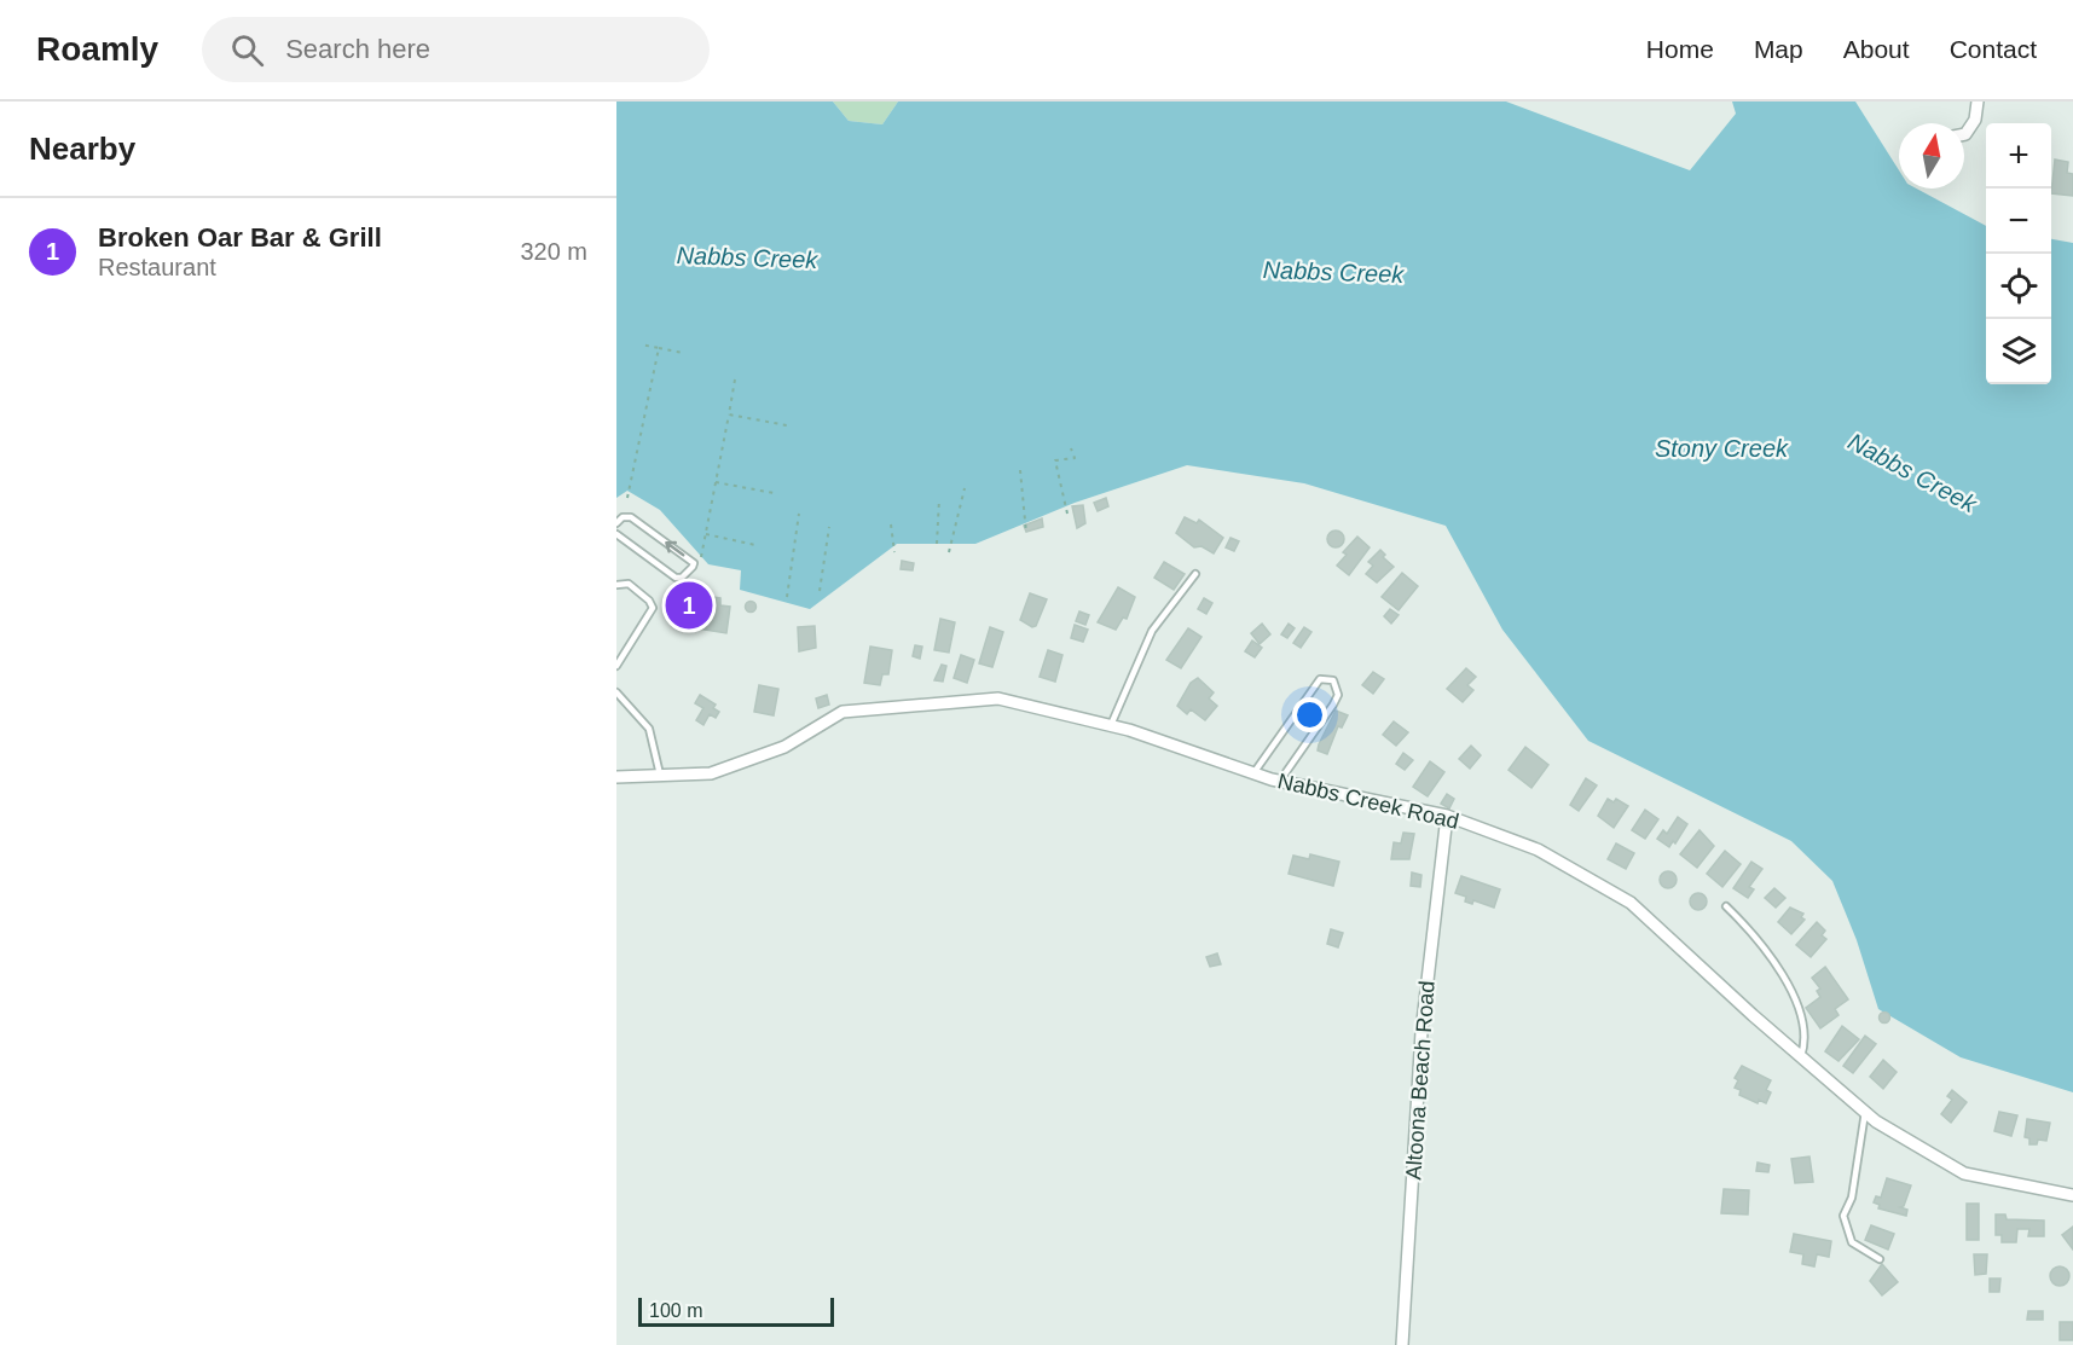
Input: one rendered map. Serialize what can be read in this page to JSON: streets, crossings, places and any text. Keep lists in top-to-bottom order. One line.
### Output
{"streets":{"street":["Nabbs Creek Road","Altoona Beach Road"]},"crossings":[["Nabbs Creek Road","Altoona Beach Road"]],"water":["Nabbs Creek","Stony Creek"],"scale_bar":"100 m","north":"top","page":{"header":"Roamly","search":"Search here","nav":["Home","Map","About","Contact"],"heading":"Nearby","map_buttons":["+","−"],"list":[{"mark":"1","name":"Broken Oar Bar & Grill","note":"Restaurant","value":"320 m"}],"pins":"1","scale":"100 m"}}
